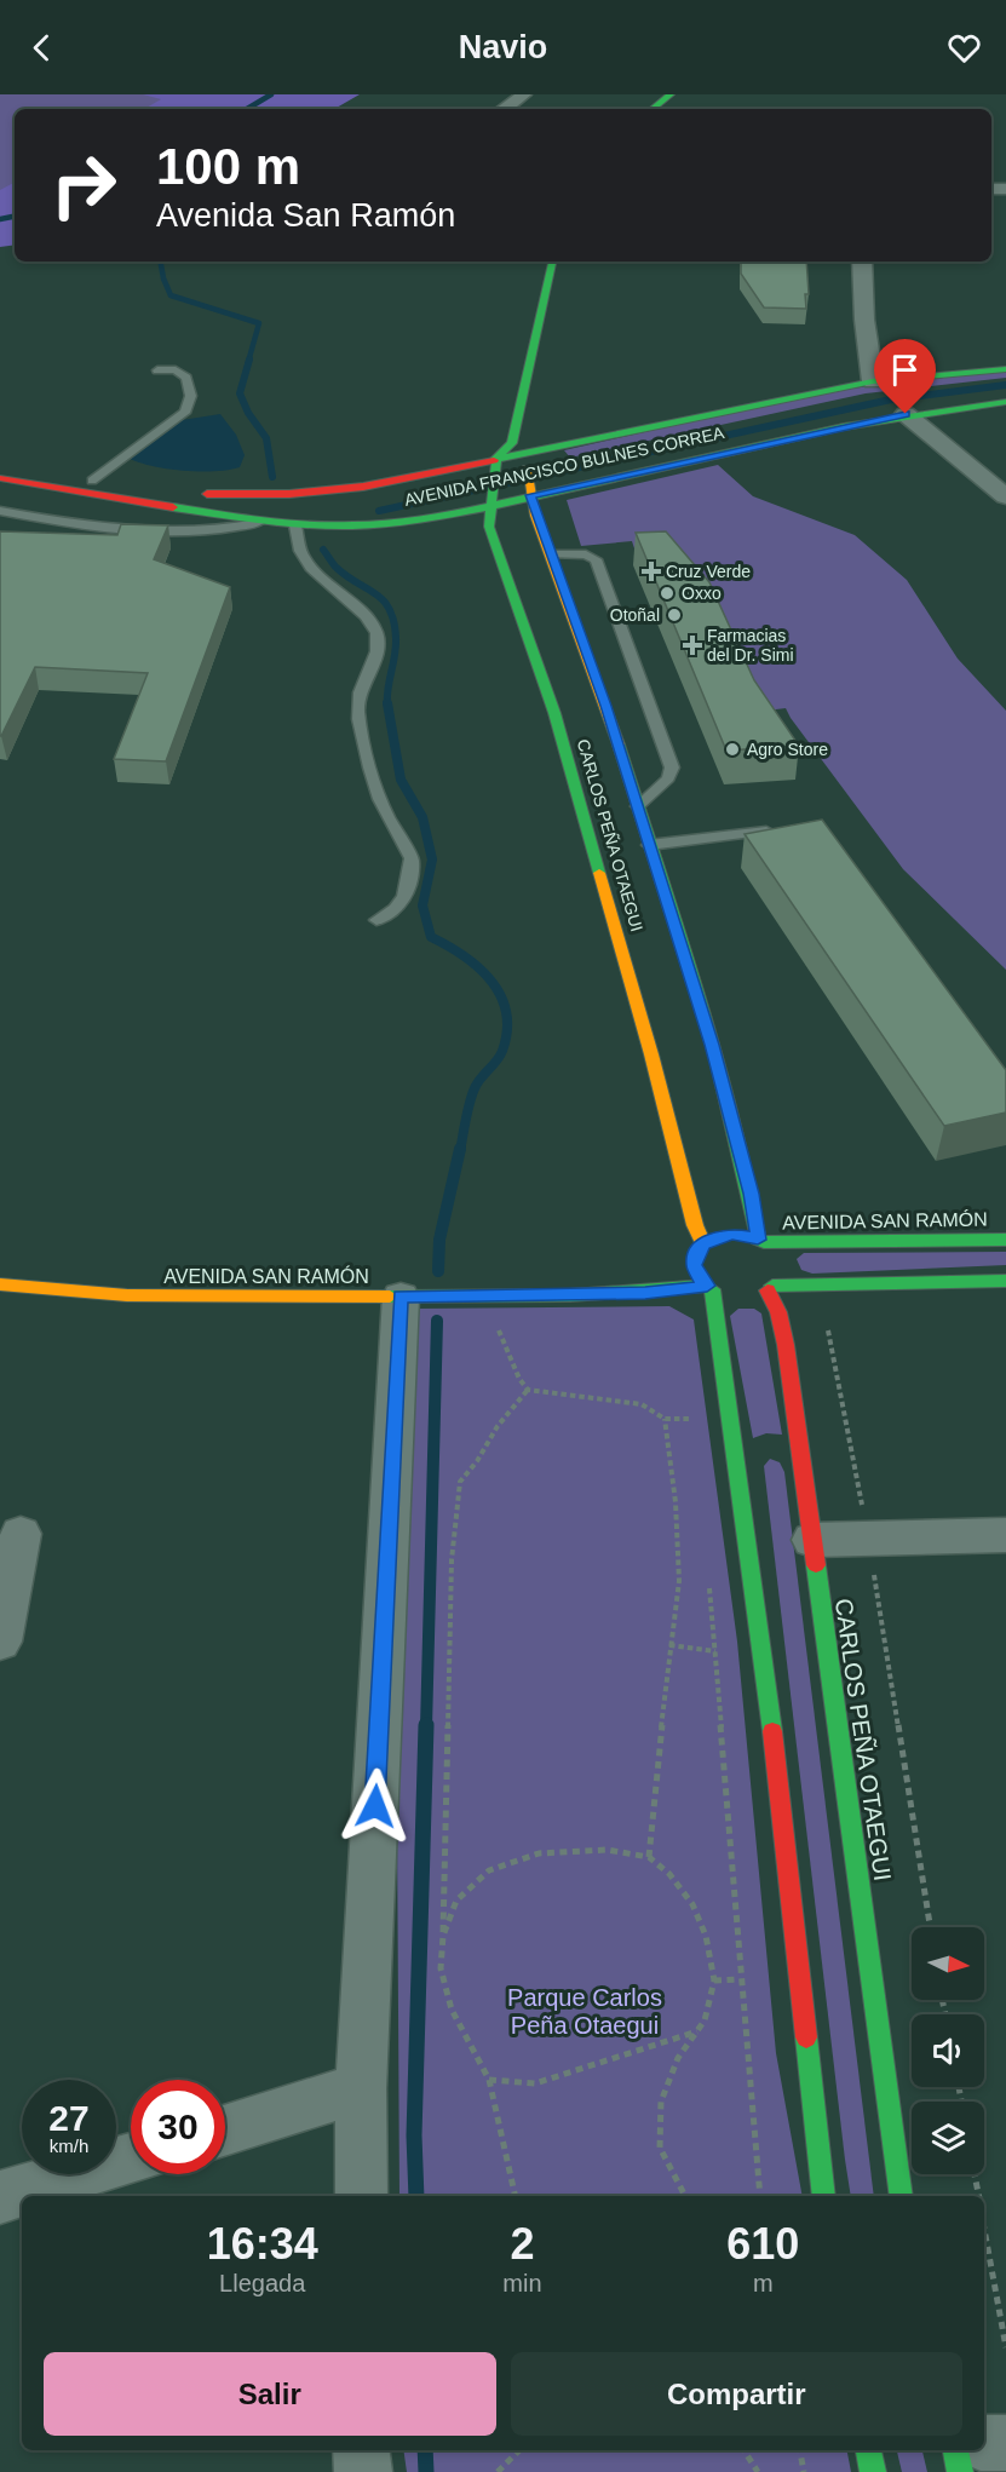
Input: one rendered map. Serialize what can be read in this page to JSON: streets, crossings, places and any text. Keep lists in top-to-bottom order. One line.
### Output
{"streets":{"street":["AVENIDA FRANCISCO BULNES CORREA","CARLOS PEÑA OTAEGUI","AVENIDA SAN RAMÓN"]},"crossings":[["AVENIDA FRANCISCO BULNES CORREA","CARLOS PEÑA OTAEGUI"],["CARLOS PEÑA OTAEGUI","AVENIDA SAN RAMÓN"]],"parks":["Parque Carlos Peña Otaegui"],"places":{"health":["Cruz Verde","Farmacias del Dr. Simi"],"other":["Oxxo","Otoñal","Agro Store"]},"north":"right","page":{"header":"Navio","turn":["100 m","Avenida San Ramón"],"speed":"27 km/h","limit":"30","eta":["16:34","Llegada","2","min","610","m"],"buttons":["Salir","Compartir"]}}
